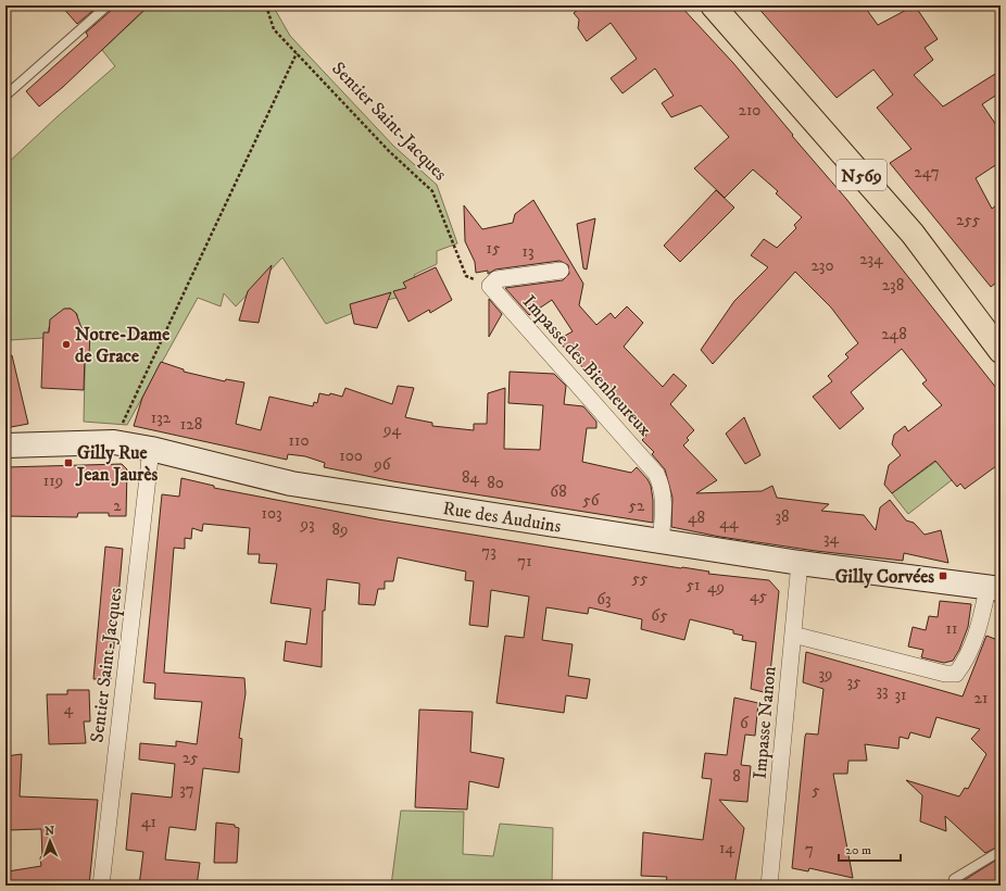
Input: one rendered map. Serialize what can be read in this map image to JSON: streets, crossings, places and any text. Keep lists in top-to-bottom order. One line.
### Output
{"streets":{"main road":["N569"],"street":["Sentier Saint-Jacques","Impasse des Bienheureux","Rue des Auduins","Impasse Nanon"]},"crossings":[["Sentier Saint-Jacques","Impasse des Bienheureux"],["Sentier Saint-Jacques","Rue des Auduins"],["Impasse des Bienheureux","Rue des Auduins"],["Rue des Auduins","Impasse Nanon"]],"places":{"other":["Notre-Dame de Grace"],"transit":["Gilly Rue Jean Jaurès","Gilly Corvées"]},"house_numbers":["210","247","255","15","13","234","230","238","248","132","128","94","110","100","96","84","119","80","68","56","2","52","103","38","48","44","93","89","34","73","71","55","51","49","45","63","65","11","39","35","33","31","21","4","6","25","8","37","5","41","14","7"],"scale_bar":"20 m","north":"top"}
